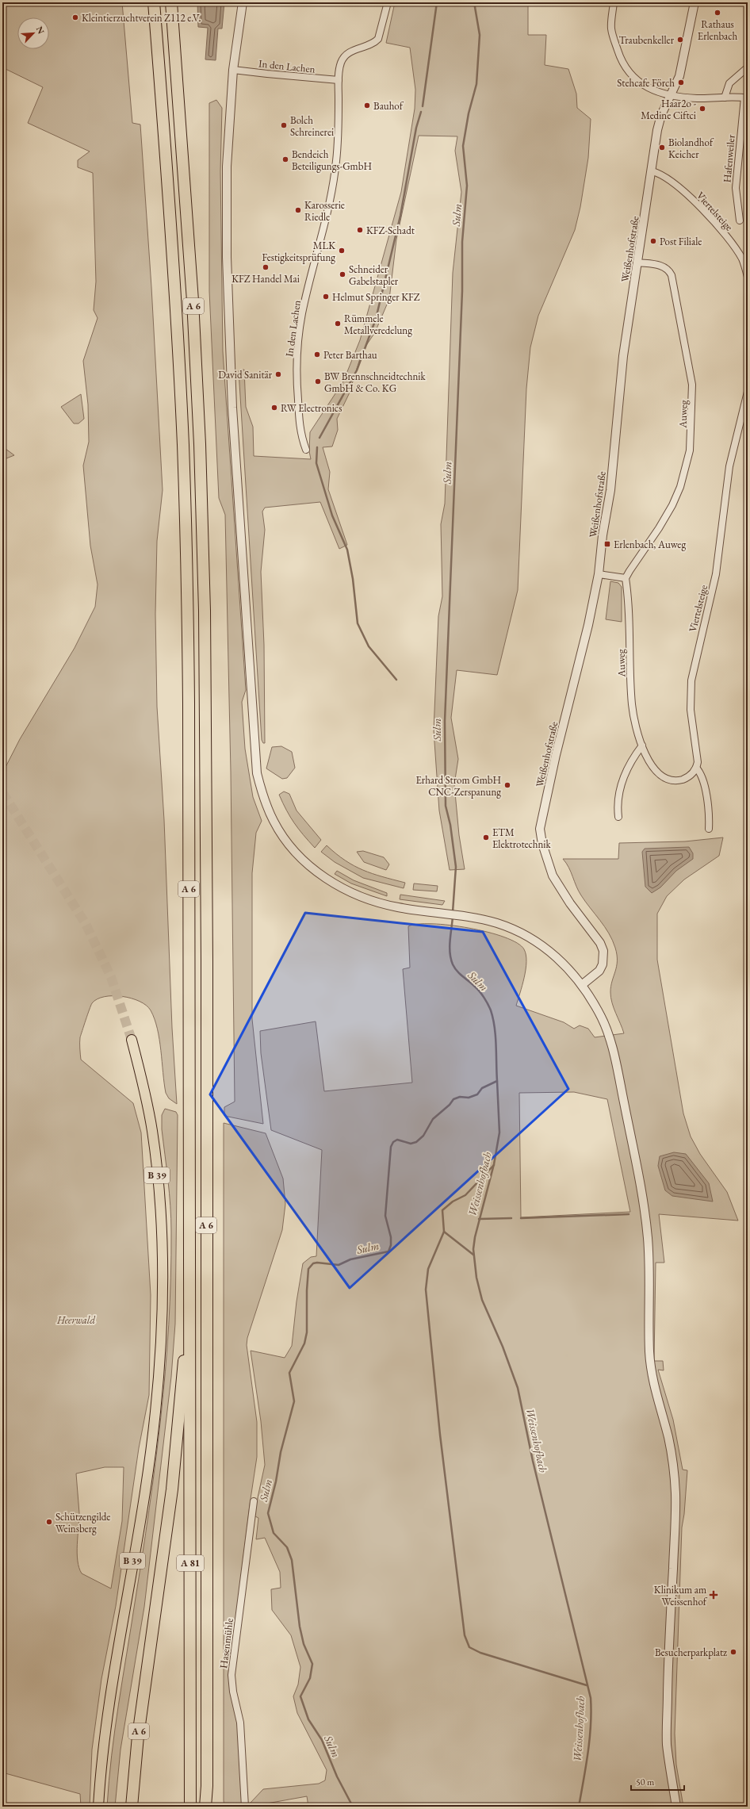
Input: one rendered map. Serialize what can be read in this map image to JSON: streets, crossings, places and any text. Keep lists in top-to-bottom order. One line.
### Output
{"streets":{"highway":["A 6","A 81"],"main road":["B 39"],"street":["In den Lachen","Hafenweiler","Viertelsteige","Weißenhofstraße","Auweg","Hasenmühle"]},"crossings":[["Hafenweiler","Weißenhofstraße"],["Viertelsteige","Weißenhofstraße"],["Viertelsteige","Auweg"],["Weißenhofstraße","Auweg"],["A 6","A 81"]],"water":["Sulm","Weissenhofbach"],"parks":["Heerwald"],"places":{"other":["Rathaus Erlenbach","Kleintierzuchtverein Z112 e.V.","Traubenkeller","Stehcafe Förch","Bauhof","Haar2o - Medine Ciftci","Bolch Schreinerei","Biolandhof Keicher","Bendeich Beteiligungs-GmbH","Karosserie Riedle","KFZ-Schadt","Post Filiale","MLK Festigkeitsprüfung","KFZ Handel Mai","Schneider Gabelstapler","Helmut Springer KFZ","Rümmele Metallveredelung","Peter Barthau","David Sanitär","BW Brennschneidtechnik GmbH & Co. KG","RW Electronics","Erhard Strom GmbH CNC-Zerspanung","ETM Elektrotechnik","Schützengilde Weinsberg","Besucherparkplatz"],"transit":["Erlenbach, Auweg"],"health":["Klinikum am Weissenhof"]},"scale_bar":"50 m","north":"top right"}
